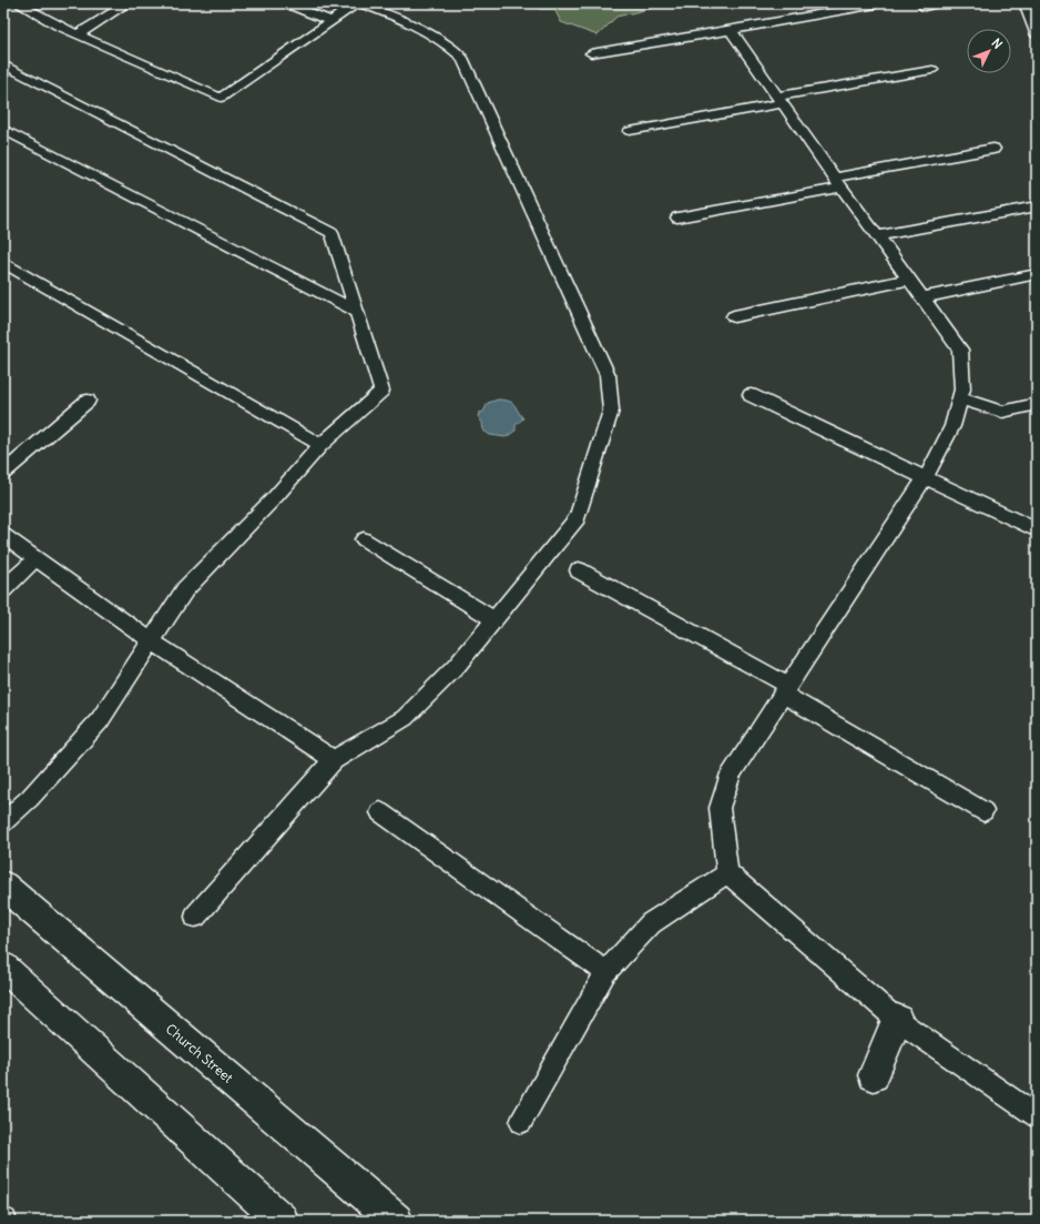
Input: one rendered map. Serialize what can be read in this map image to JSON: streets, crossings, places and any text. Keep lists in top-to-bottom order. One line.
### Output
{"streets":{"main road":["Church Street"]},"north":"top right"}
